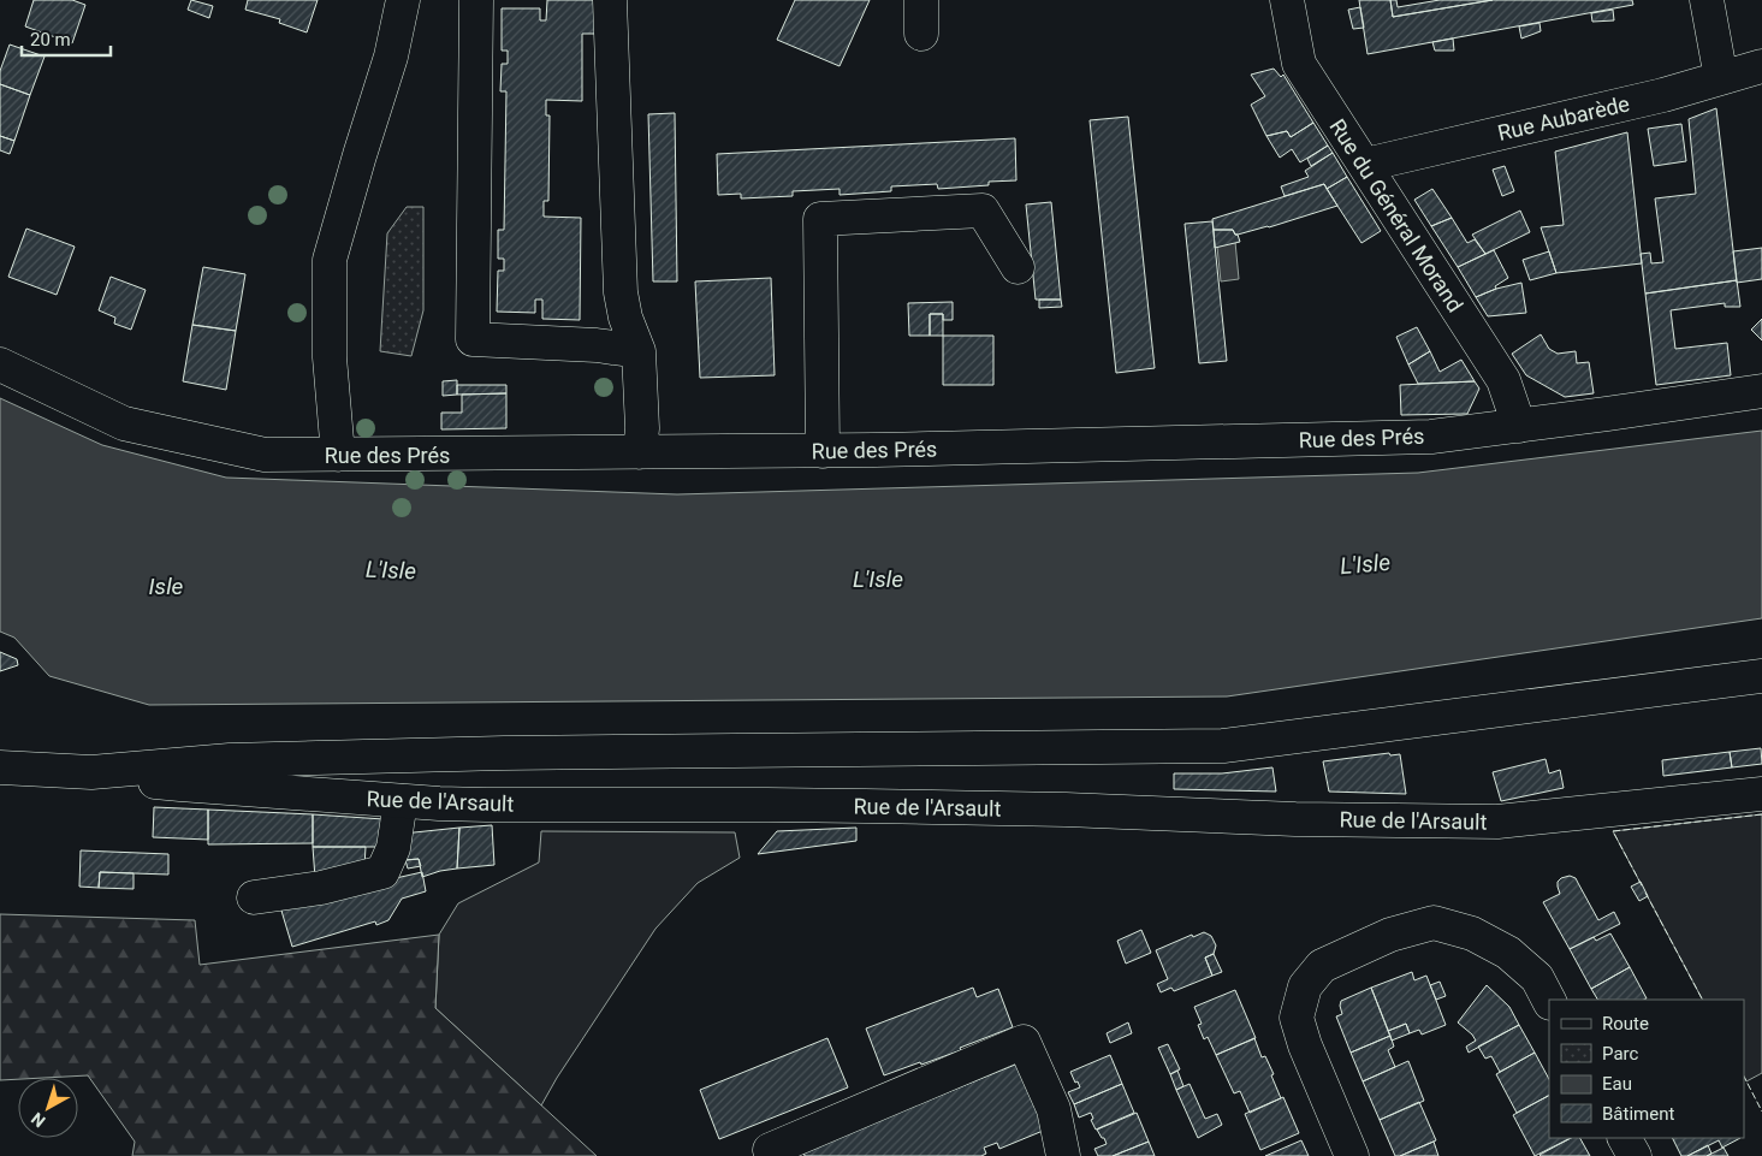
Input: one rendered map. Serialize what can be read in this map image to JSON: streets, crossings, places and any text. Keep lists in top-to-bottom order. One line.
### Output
{"streets":{"street":["Rue Aubarède","Rue du Général Morand","Rue des Prés","Rue de l'Arsault"]},"crossings":[["Rue Aubarède","Rue du Général Morand"],["Rue du Général Morand","Rue des Prés"]],"water":["L'Isle","Isle"],"legend":["Route","Parc","Eau","Bâtiment"],"scale_bar":"20 m","north":"bottom left"}
